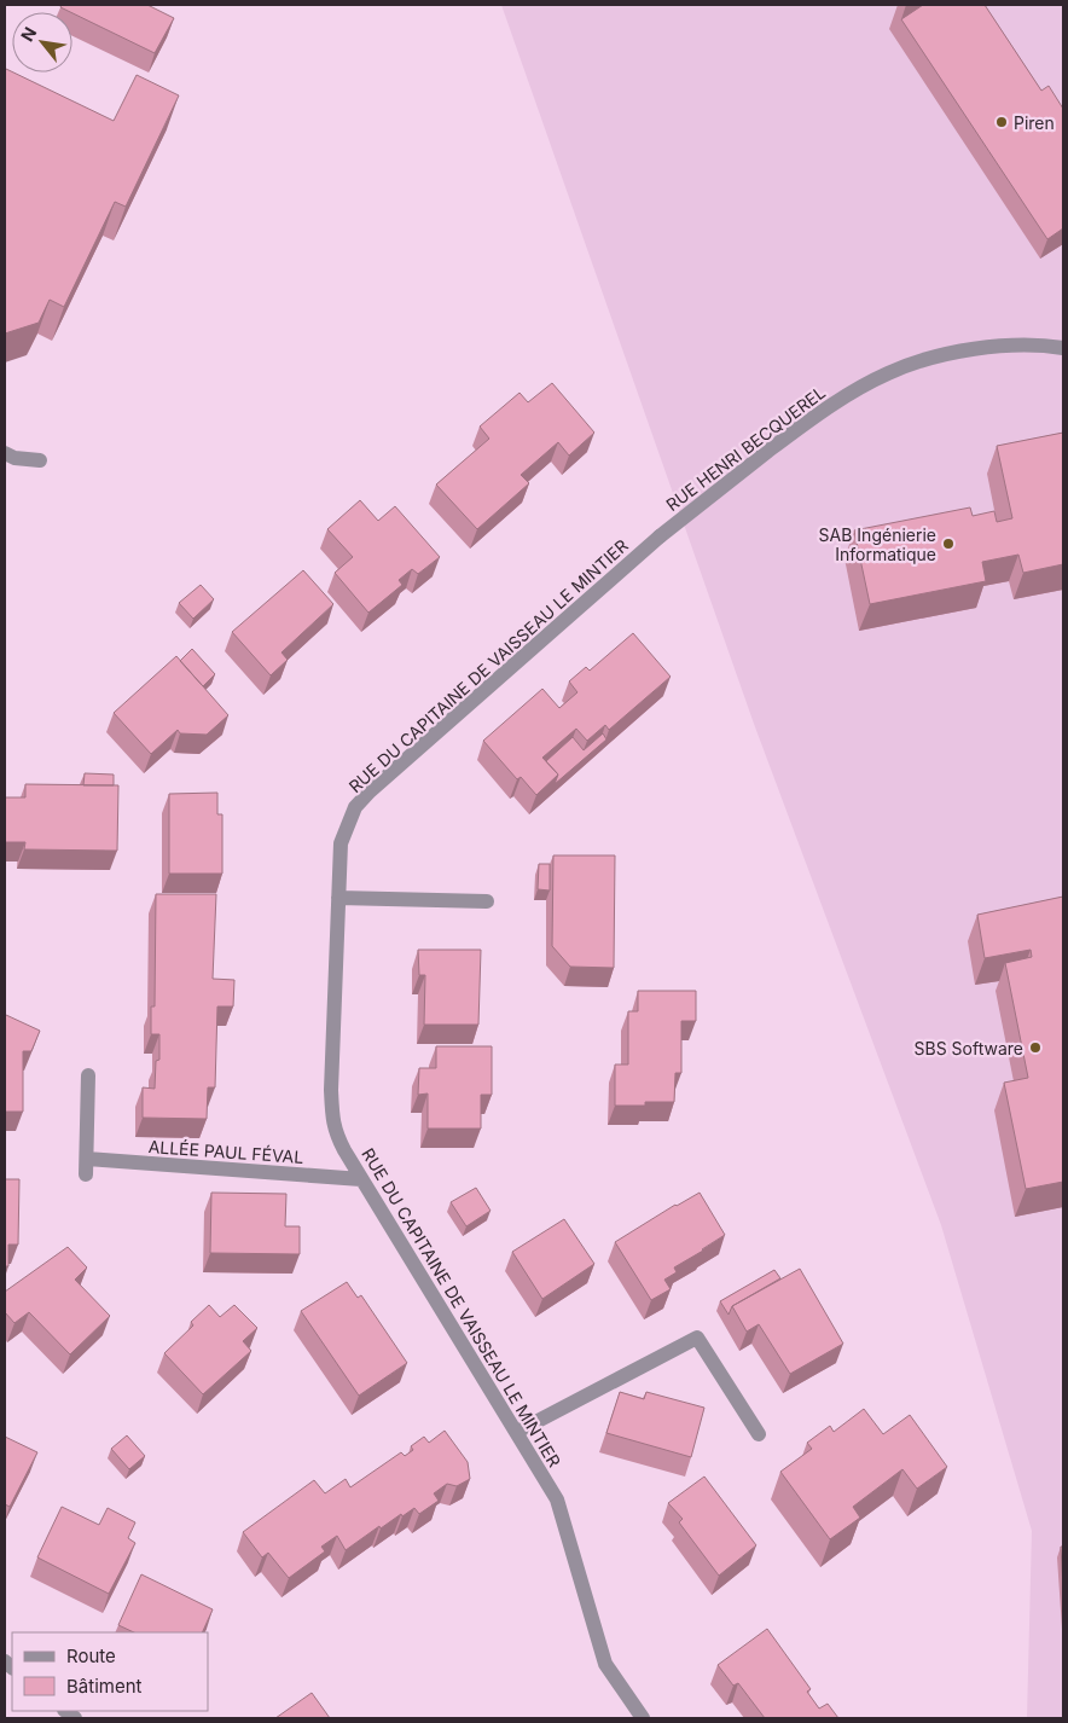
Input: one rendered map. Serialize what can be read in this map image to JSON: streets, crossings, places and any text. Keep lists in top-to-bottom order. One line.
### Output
{"streets":{"street":["RUE HENRI BECQUEREL","RUE DU CAPITAINE DE VAISSEAU LE MINTIER","ALLÉE PAUL FÉVAL"]},"crossings":[["RUE HENRI BECQUEREL","RUE DU CAPITAINE DE VAISSEAU LE MINTIER"],["RUE DU CAPITAINE DE VAISSEAU LE MINTIER","ALLÉE PAUL FÉVAL"]],"places":["Piren","SAB Ingénierie Informatique","SBS Software"],"legend":["Route","Bâtiment"],"north":"top left"}
